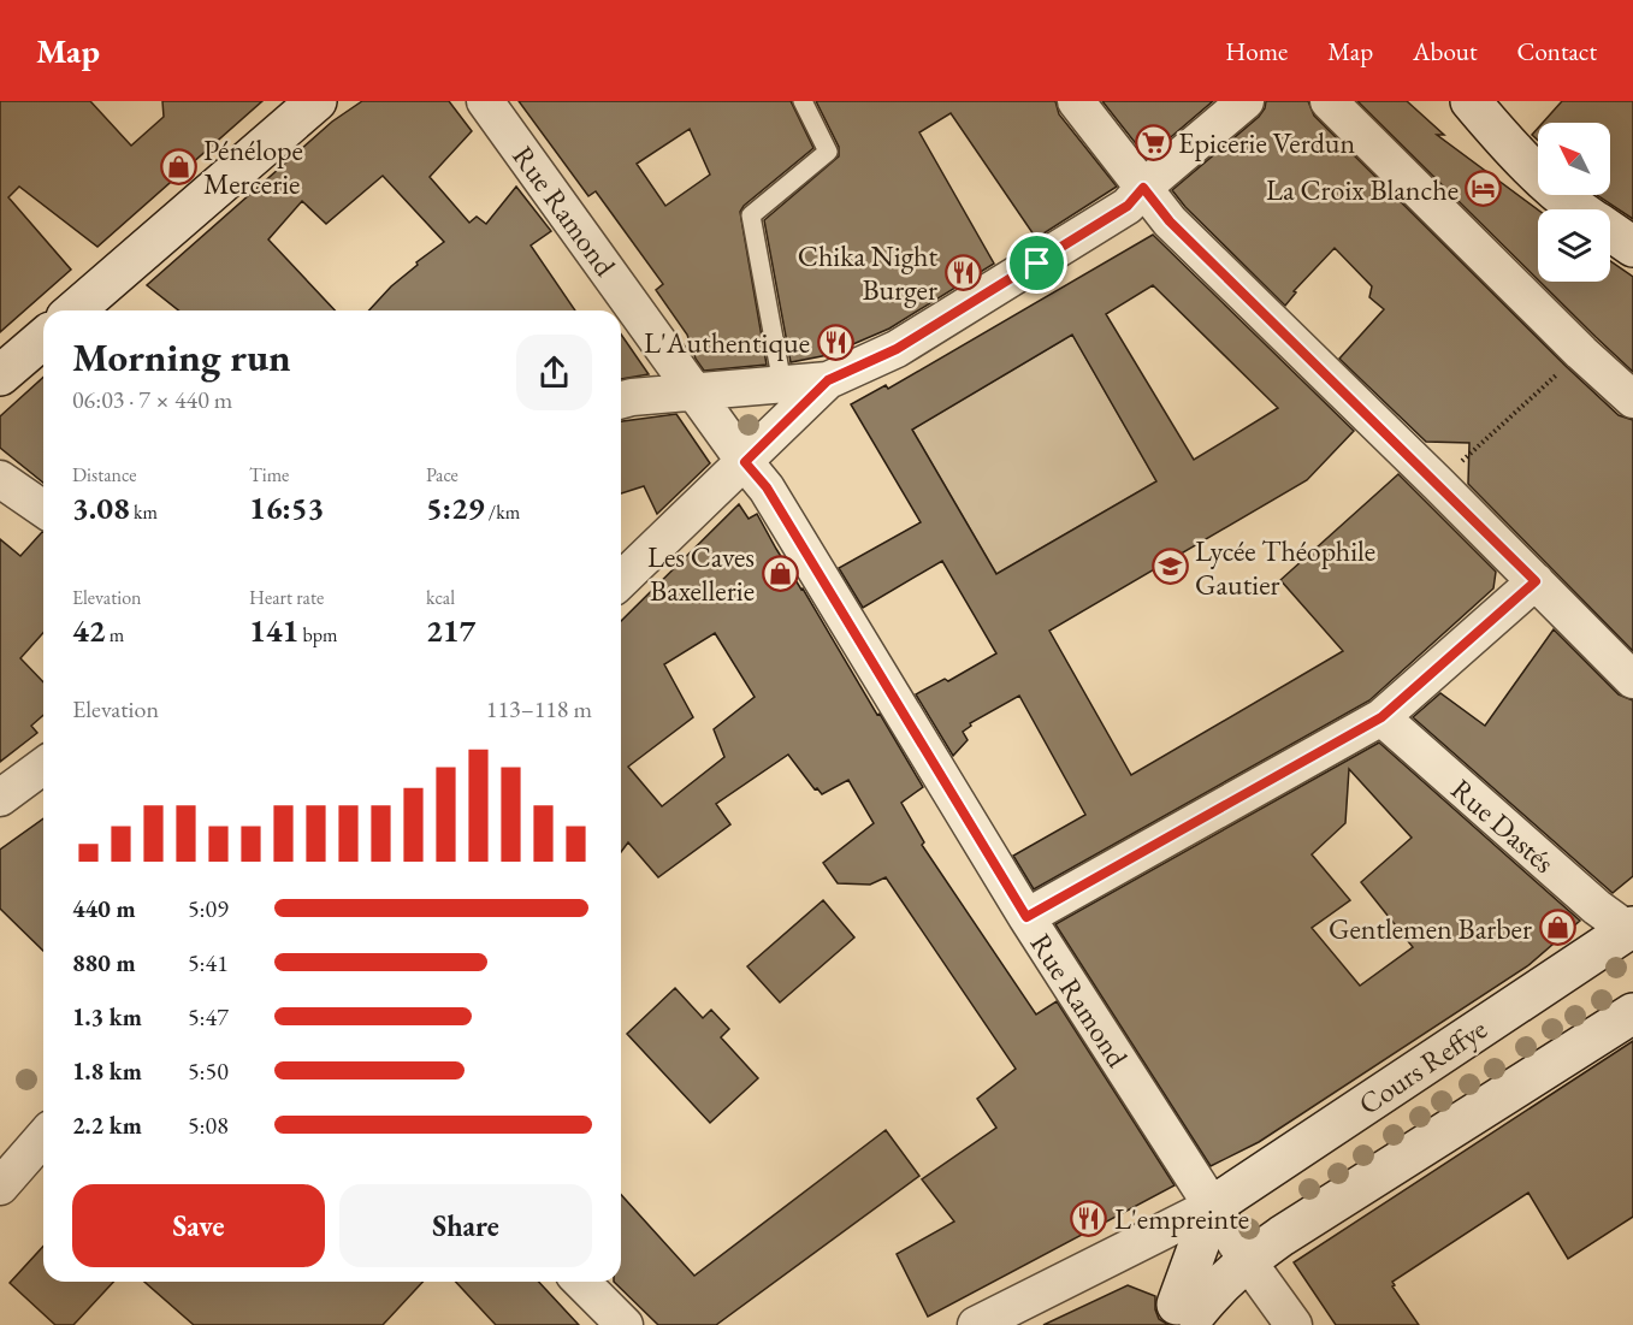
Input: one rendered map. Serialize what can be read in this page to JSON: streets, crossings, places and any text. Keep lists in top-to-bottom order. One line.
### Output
{"streets":{"street":["Rue Ramond","Rue Dastés","Cours Reffye"]},"crossings":[["Rue Ramond","Cours Reffye"],["Rue Dastés","Cours Reffye"]],"places":{"supermarket":["Epicerie Verdun"],"shop":["Pénélope Mercerie","Les Caves Baxellerie","Gentlemen Barber"],"hotel":["La Croix Blanche"],"restaurant":["Chika Night Burger","L'Authentique","L'empreinte"],"school or university":["Lycée Théophile Gautier"]},"north":"top left","page":{"header":"Map","nav":["Home","Map","About","Contact"],"heading":["Morning run","06:03 · 7 × 440 m"],"stats":[["Distance","3.08 km"],["Time","16:53"],["Pace","5:29 /km"],["Elevation","42 m"],["Heart rate","141 bpm"],["kcal","217"]],"chart":["Elevation","113–118 m"],"list":[{"name":"440 m","note":"5:09"},{"name":"880 m","note":"5:41"},{"name":"1.3 km","note":"5:47"},{"name":"1.8 km","note":"5:50"},{"name":"2.2 km","note":"5:08"}],"buttons":["Save","Share"]}}
